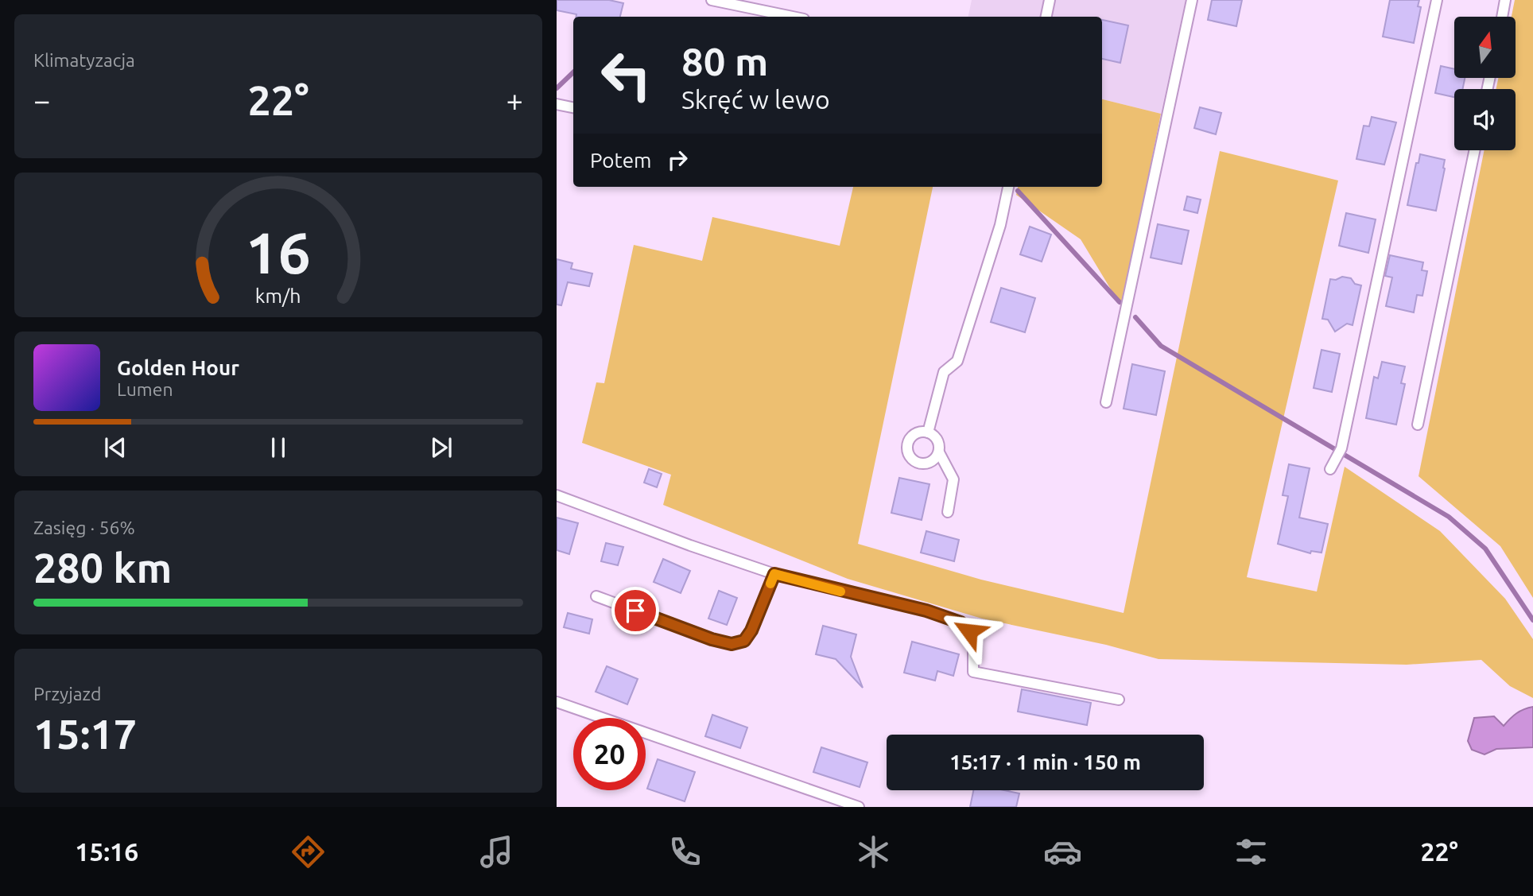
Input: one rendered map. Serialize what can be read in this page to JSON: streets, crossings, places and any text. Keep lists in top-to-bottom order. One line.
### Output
{"north":"top","page":{"tile":["Klimatyzacja",["Zasięg · 56%","280 km"],["Przyjazd","15:17"]],"turn":["80 m","Skręć w lewo"],"heat":["−","22°","+"],"then":"Potem","song":["Golden Hour","Lumen"],"limit":"20","trip":"15:17 · 1 min · 150 m","tabs":["15:16","22°"],"gauge":["16","km/h"]}}
